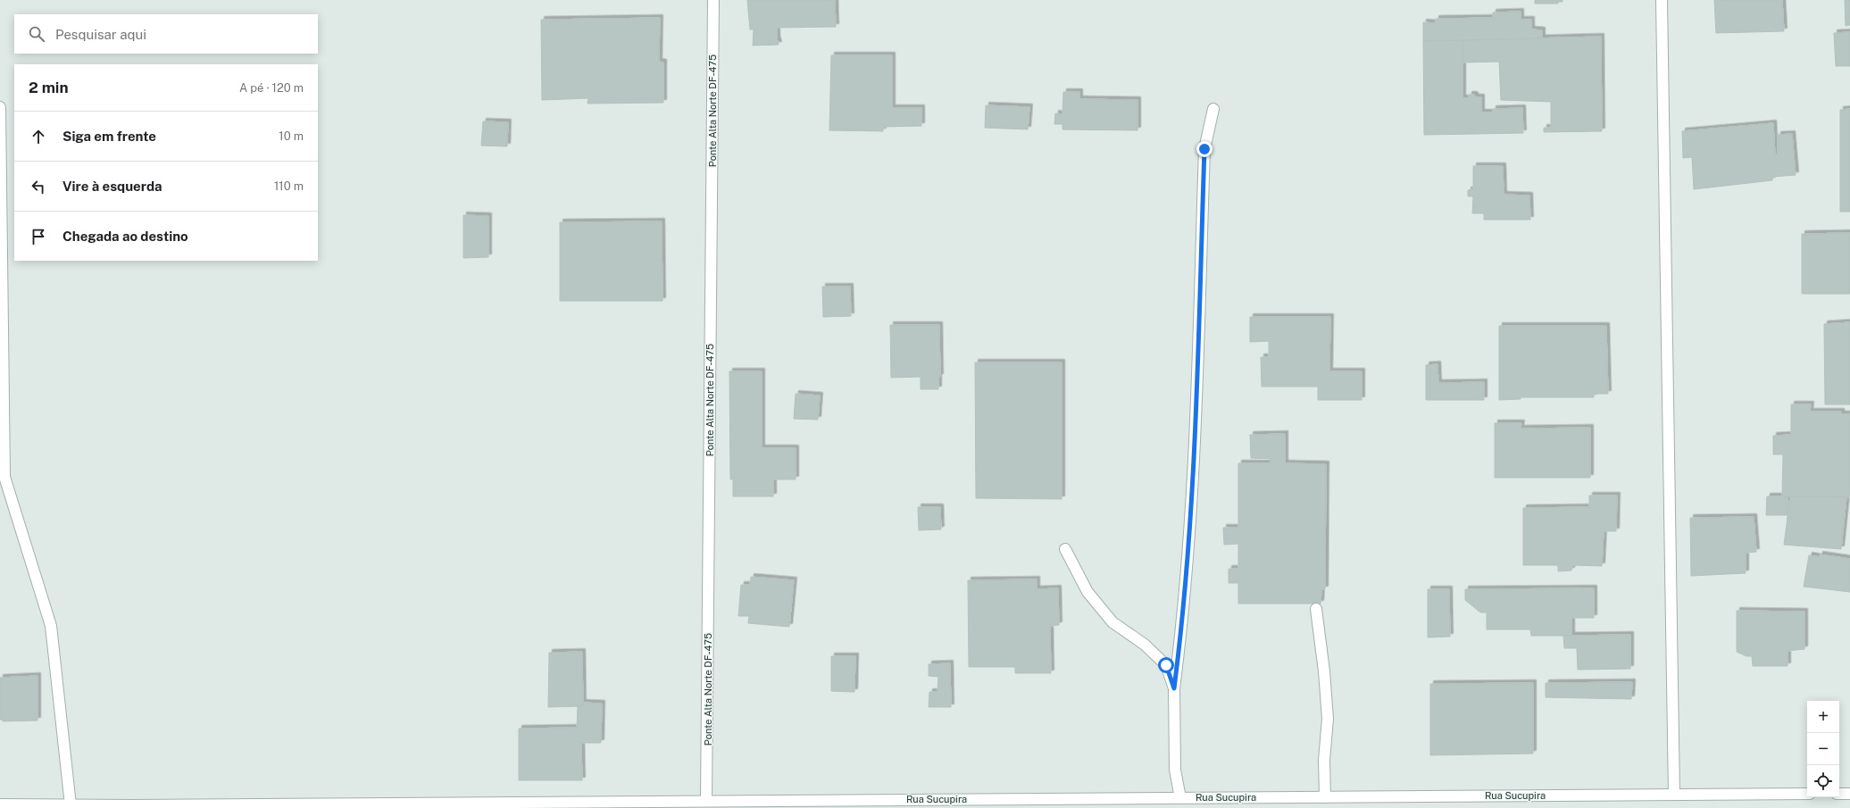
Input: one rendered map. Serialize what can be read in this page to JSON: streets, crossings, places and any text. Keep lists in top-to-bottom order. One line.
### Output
{"streets":{"street":["Ponte Alta Norte DF-475","Rua Sucupira"]},"crossings":[["Ponte Alta Norte DF-475","Rua Sucupira"]],"page":{"search":"Pesquisar aqui","heading":["2 min","A pé · 120 m"],"list":[["Siga em frente","10 m"],["Vire à esquerda","110 m"],"Chegada ao destino"],"map_buttons":["+","−"]}}
